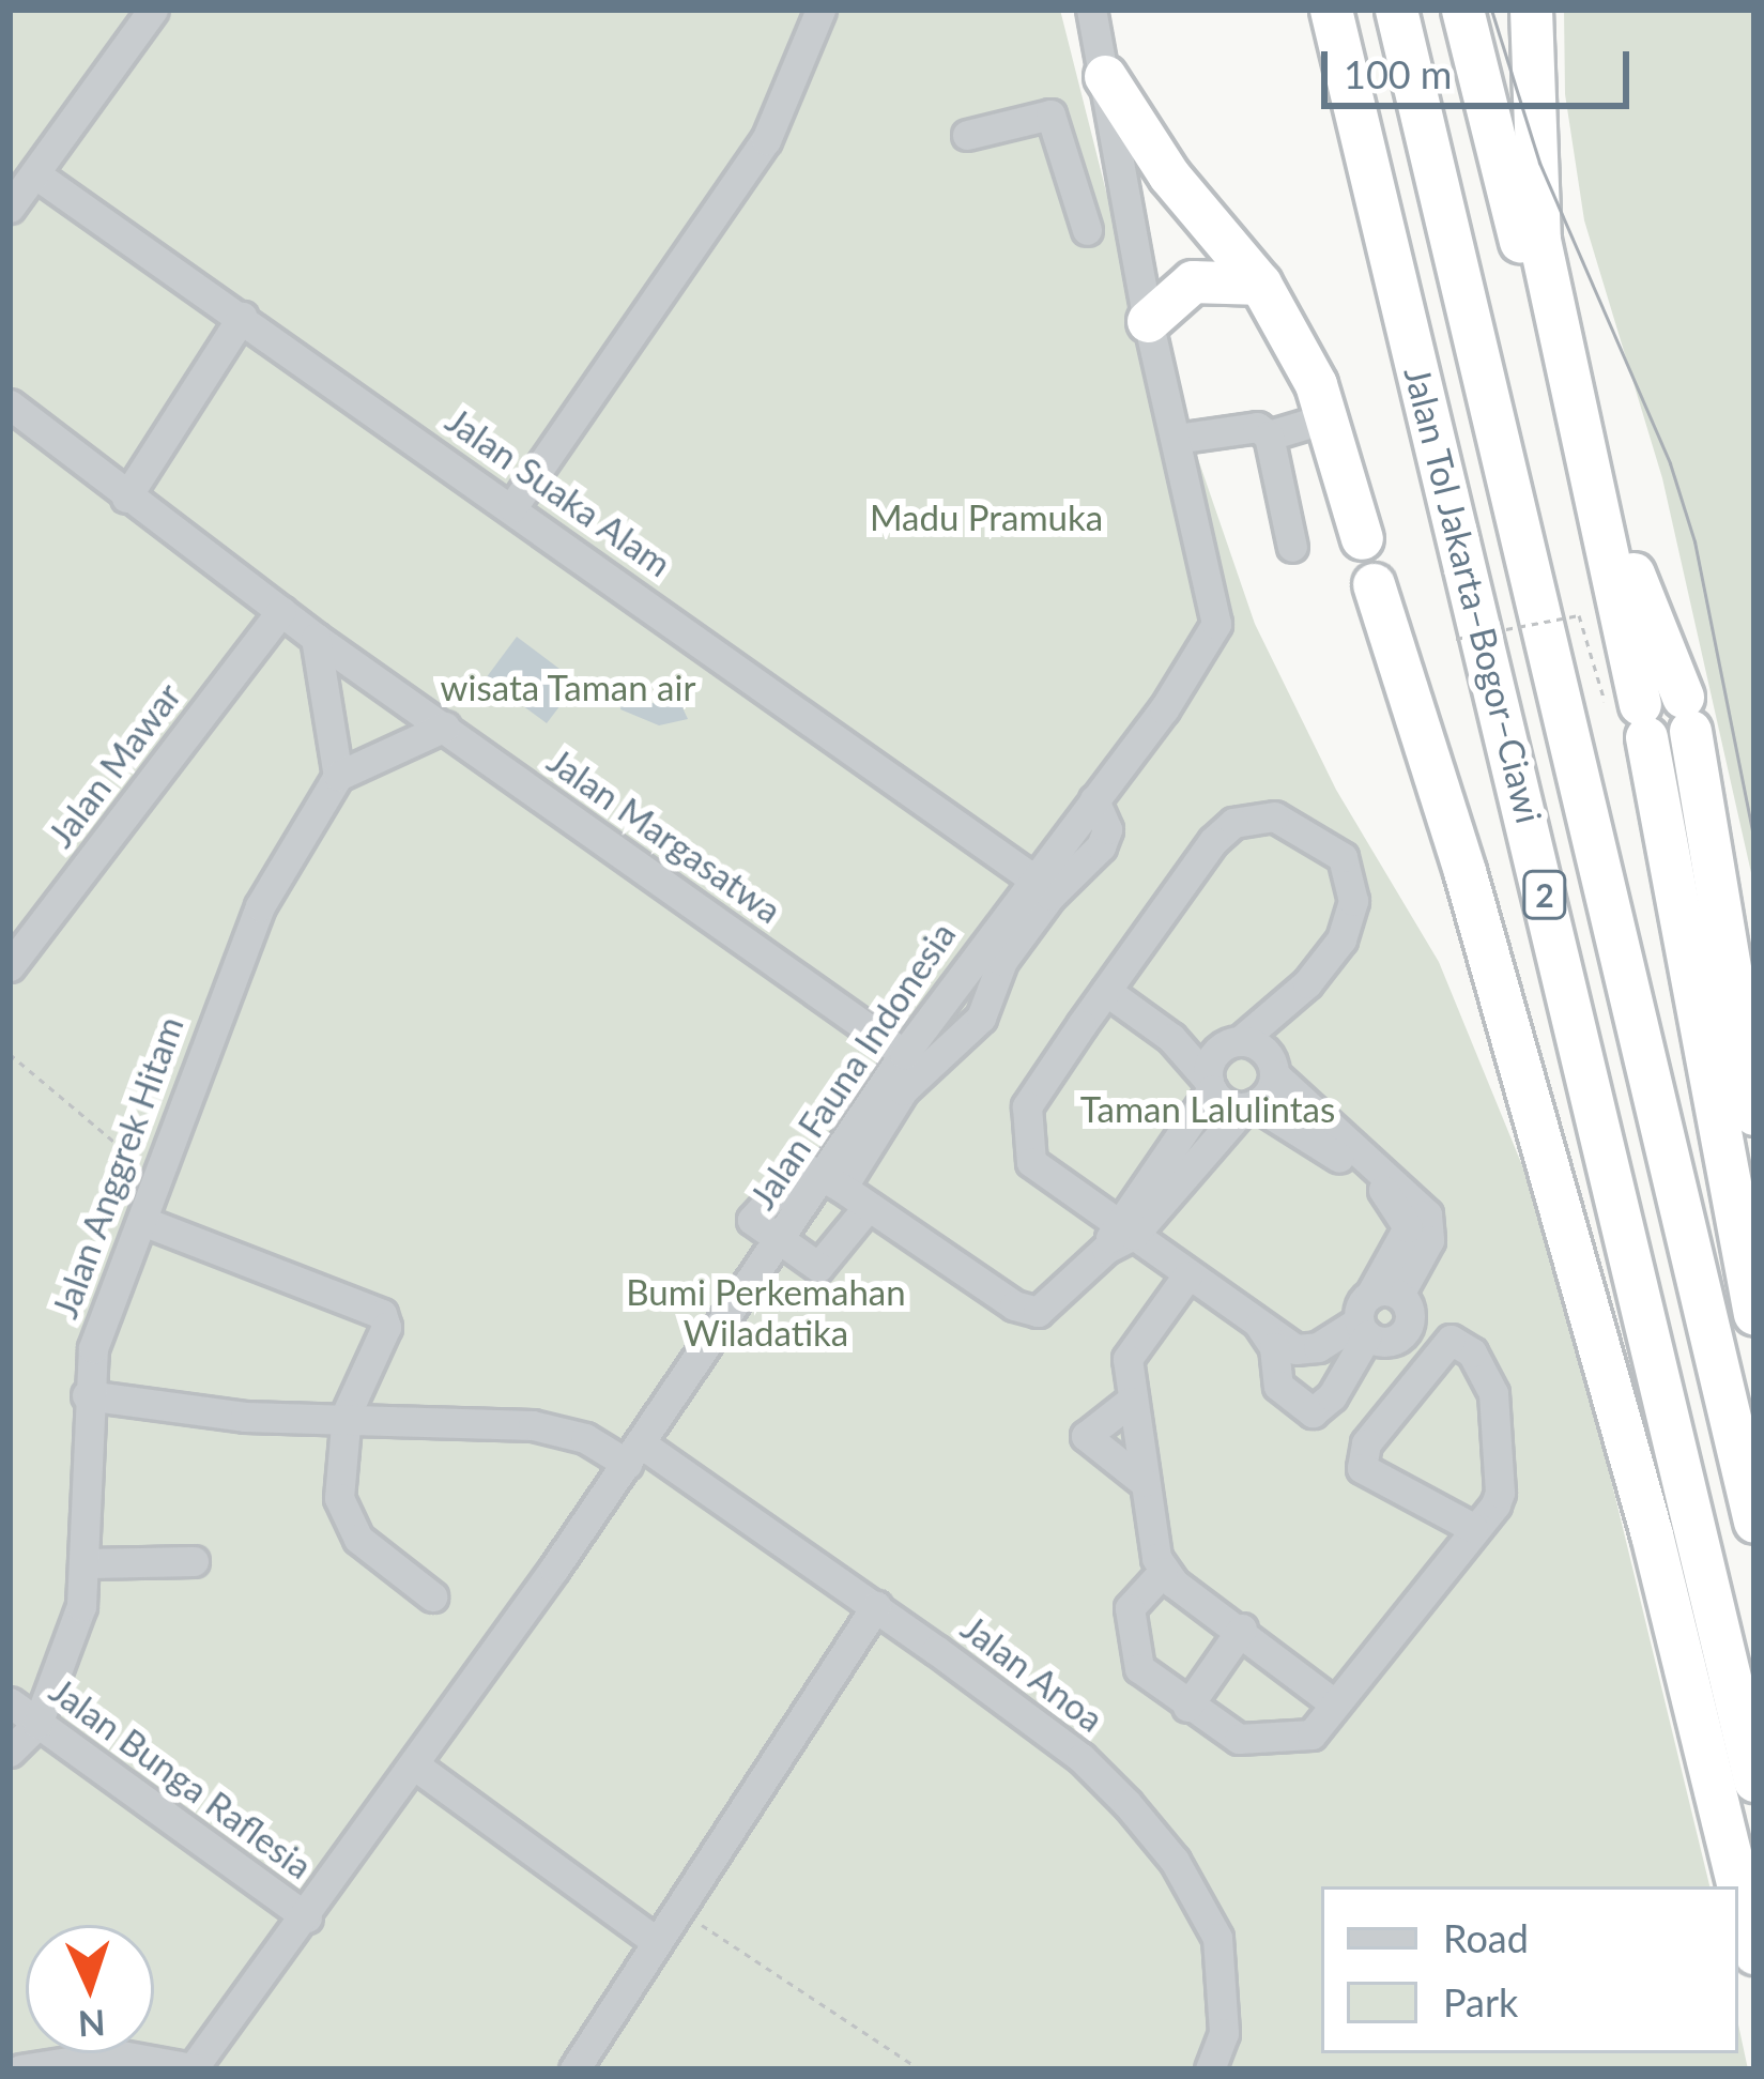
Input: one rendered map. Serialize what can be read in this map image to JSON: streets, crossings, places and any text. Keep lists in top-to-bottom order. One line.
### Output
{"streets":{"highway":["Jalan Tol Jakarta–Bogor–Ciawi","2"],"street":["Jalan Suaka Alam","Jalan Mawar","Jalan Margasatwa","Jalan Fauna Indonesia","Jalan Anggrek Hitam","Jalan Anoa","Jalan Bunga Raflesia"]},"crossings":[["Jalan Suaka Alam","Jalan Fauna Indonesia"],["Jalan Mawar","Jalan Margasatwa"],["Jalan Margasatwa","Jalan Fauna Indonesia"],["Jalan Fauna Indonesia","Jalan Anoa"],["Jalan Fauna Indonesia","Jalan Bunga Raflesia"],["Jalan Anggrek Hitam","Jalan Anoa"],["Jalan Anggrek Hitam","Jalan Bunga Raflesia"]],"parks":["Madu Pramuka","wisata Taman air","Taman Lalulintas","Bumi Perkemahan Wiladatika"],"legend":["Road","Park"],"scale_bar":"100 m","north":"bottom"}
